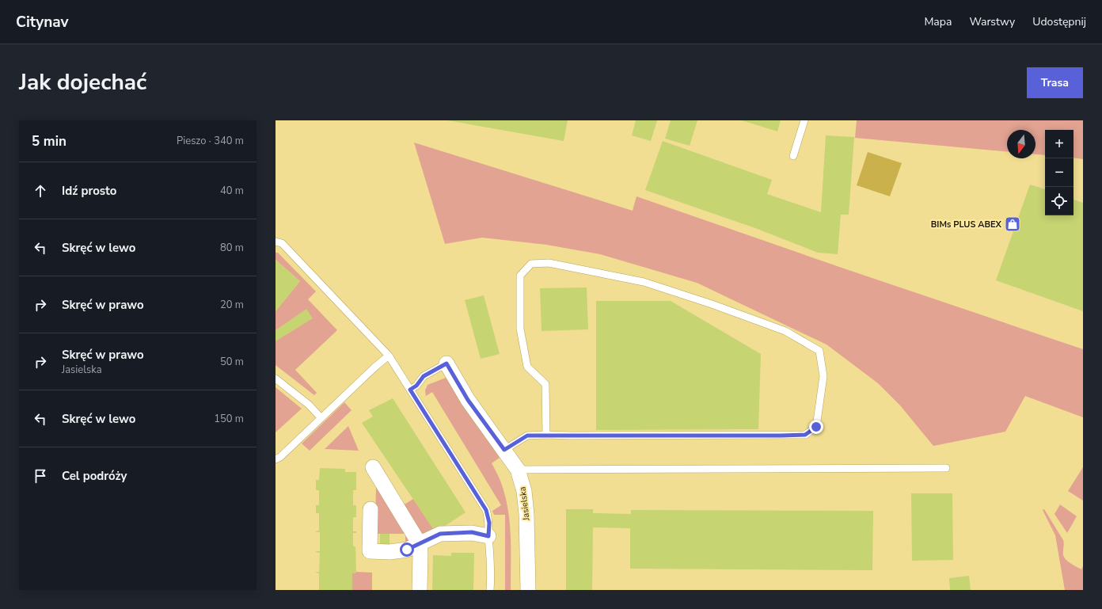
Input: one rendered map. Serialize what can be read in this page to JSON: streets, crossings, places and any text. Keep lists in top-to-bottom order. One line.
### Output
{"streets":{"street":["Jasielska"]},"places":{"shop":["BIMs PLUS ABEX"]},"north":"bottom","page":{"header":"Citynav","nav":["Mapa","Warstwy","Udostępnij"],"title":"Jak dojechać","buttons":"Trasa","heading":["5 min","Pieszo · 340 m"],"map_buttons":["+","−"],"list":[["Idź prosto","40 m"],["Skręć w lewo","80 m"],["Skręć w prawo","20 m"],["Skręć w prawo","Jasielska","50 m"],["Skręć w lewo","150 m"],"Cel podróży"]}}
